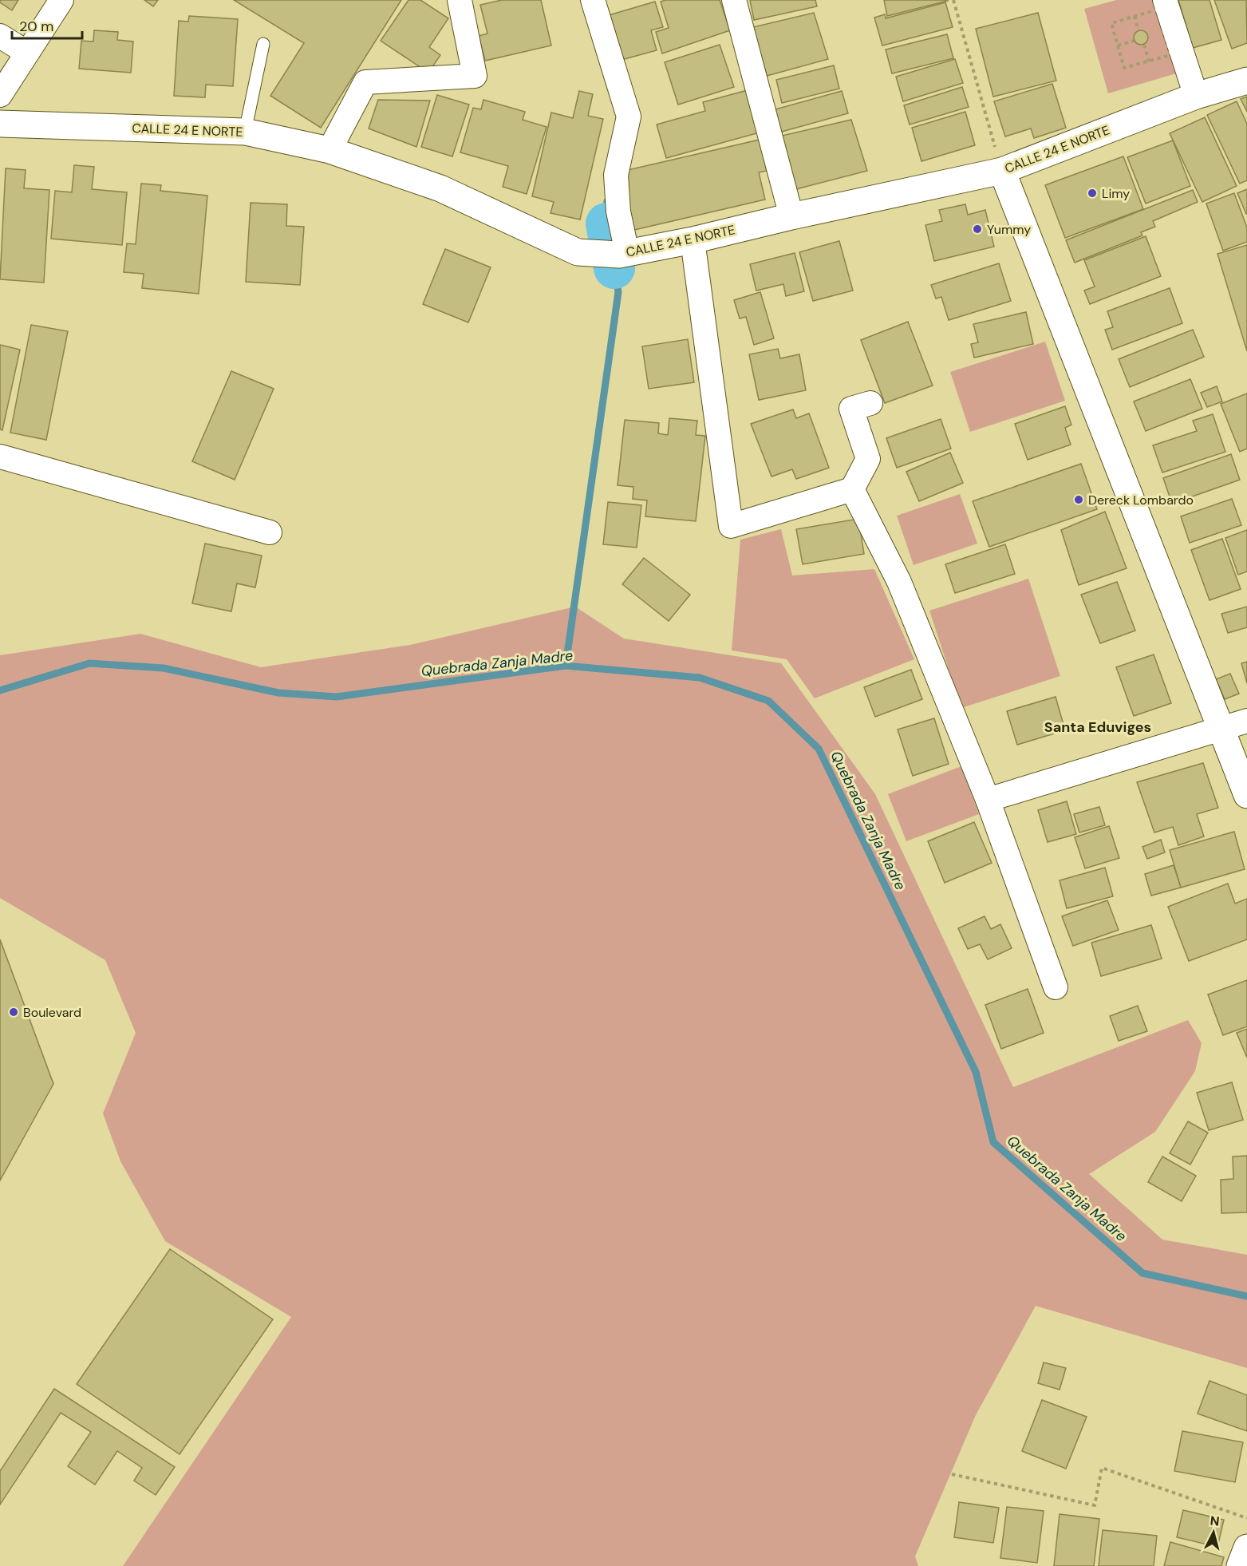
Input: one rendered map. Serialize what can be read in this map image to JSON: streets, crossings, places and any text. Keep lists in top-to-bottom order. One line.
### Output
{"streets":{"main road":["CALLE 24 E NORTE"]},"districts":["Santa Eduviges"],"water":["Quebrada Zanja Madre"],"places":["Limy","Yummy","Dereck Lombardo","Boulevard"],"scale_bar":"20 m","north":"top"}
